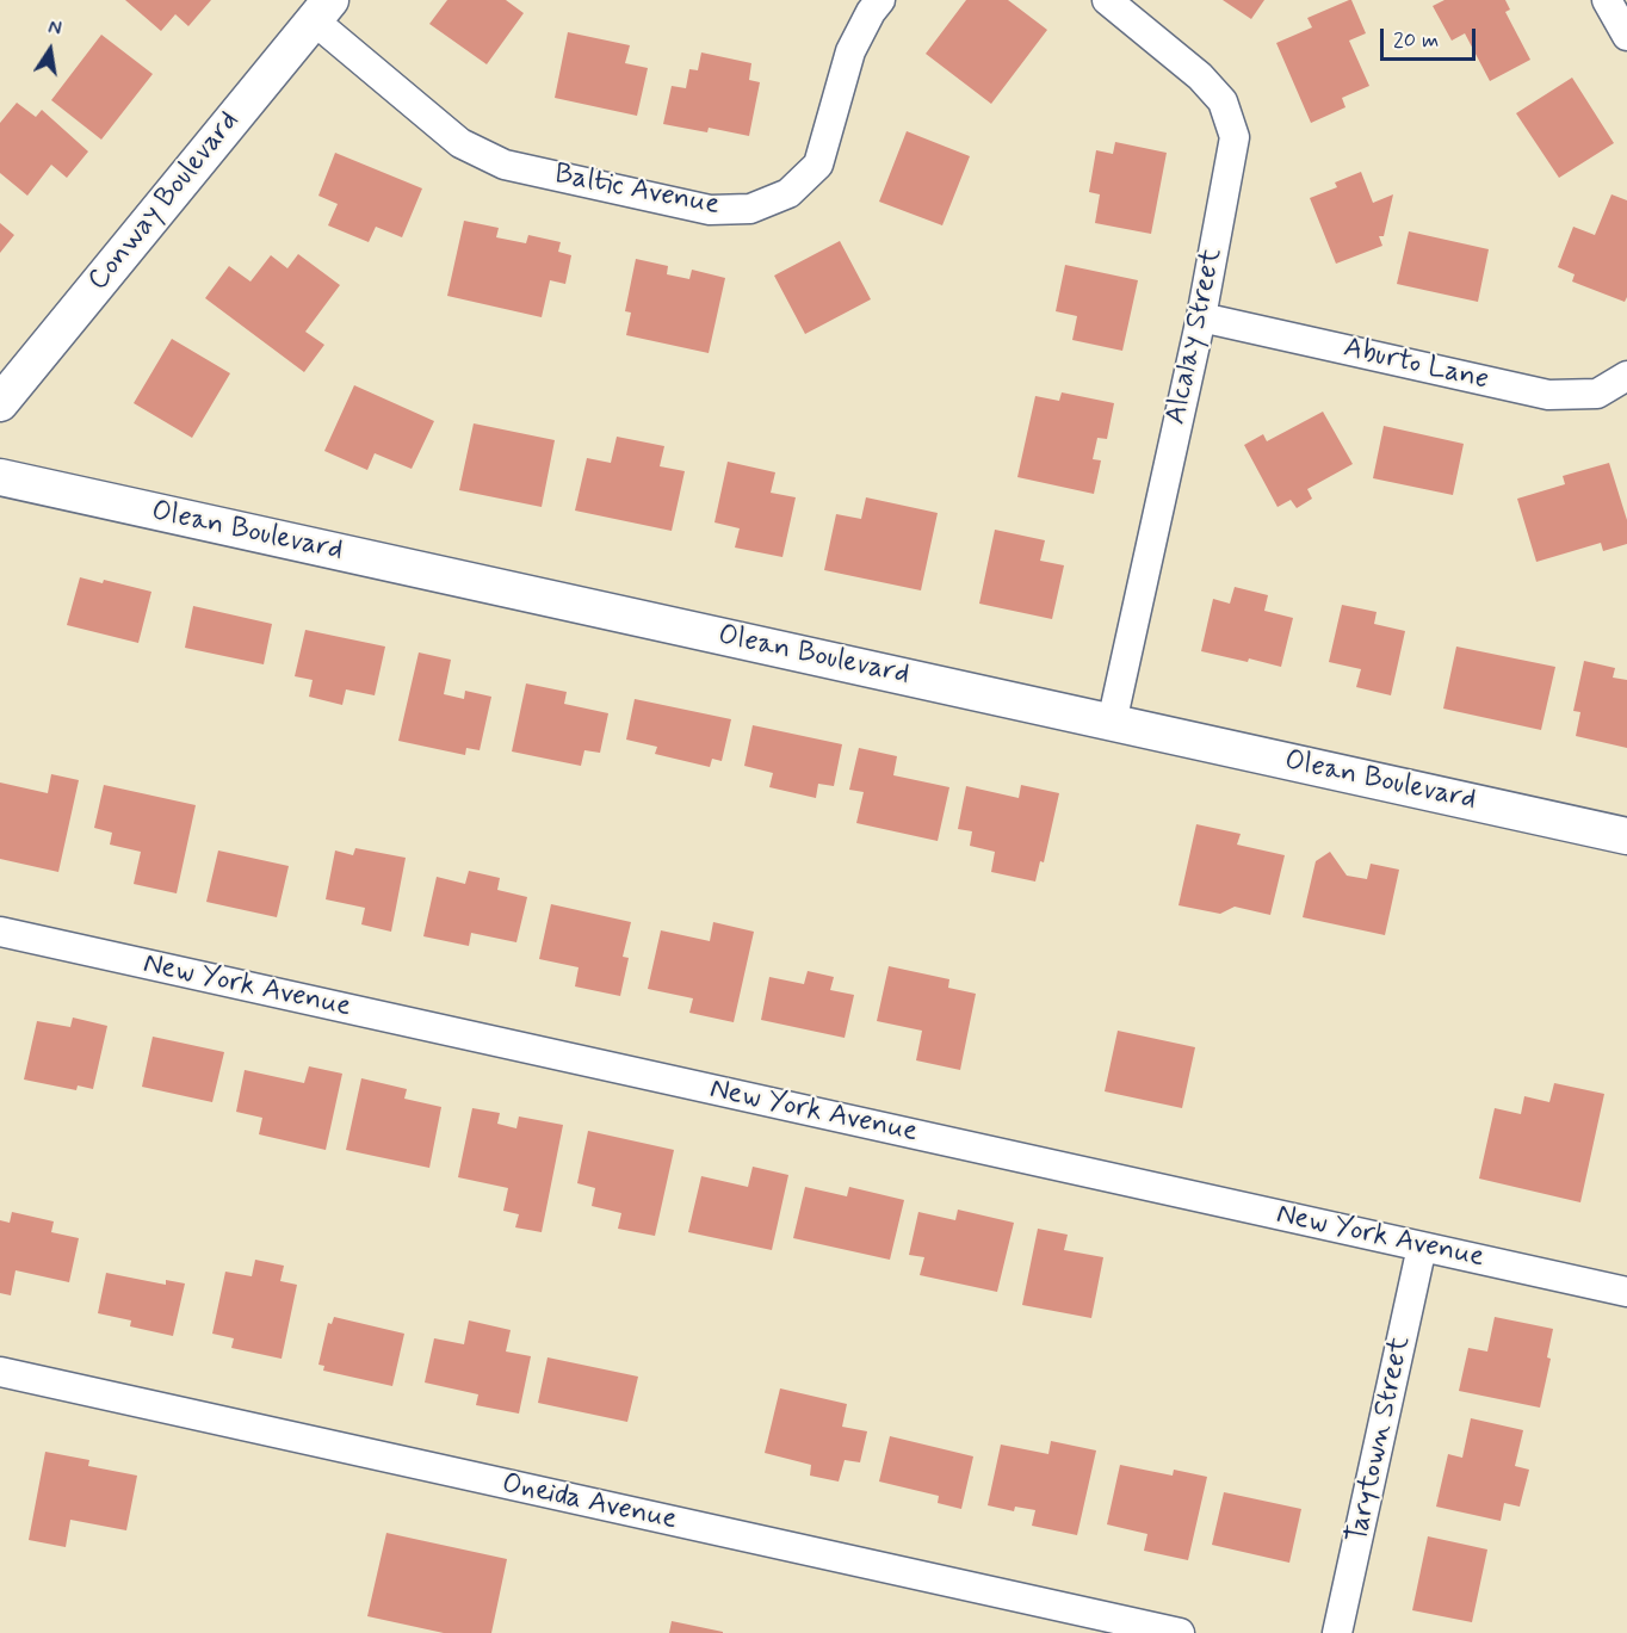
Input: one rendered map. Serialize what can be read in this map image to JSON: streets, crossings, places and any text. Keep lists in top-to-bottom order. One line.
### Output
{"streets":{"street":["Baltic Avenue","Conway Boulevard","Alcalay Street","Aburto Lane","Olean Boulevard","New York Avenue","Tarytown Street","Oneida Avenue"]},"crossings":[["Baltic Avenue","Conway Boulevard"],["Alcalay Street","Aburto Lane"],["Alcalay Street","Olean Boulevard"],["New York Avenue","Tarytown Street"]],"scale_bar":"20 m","north":"top"}
